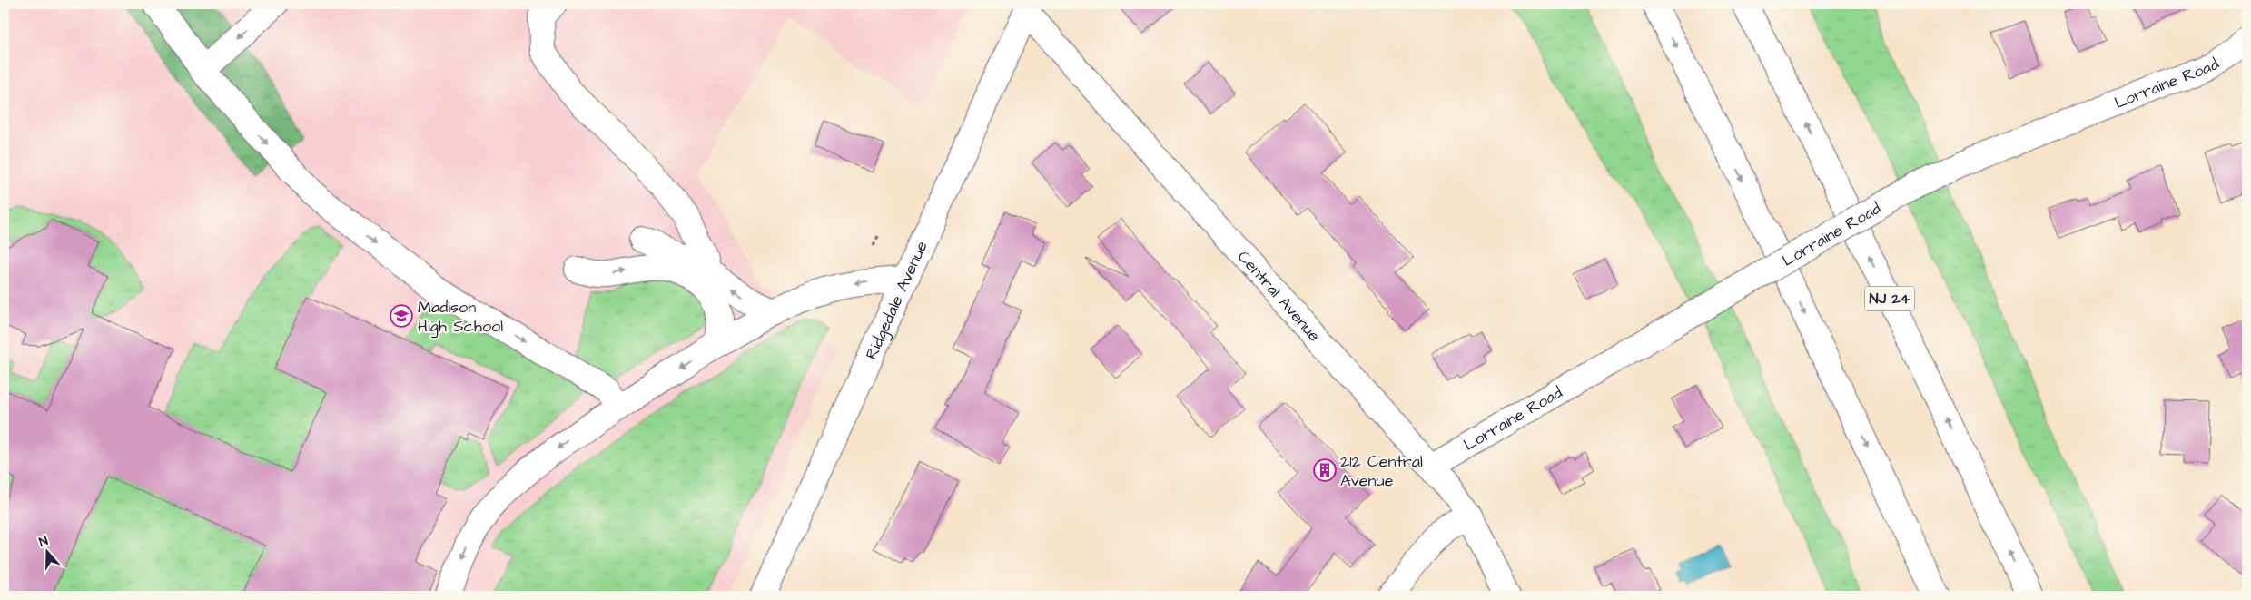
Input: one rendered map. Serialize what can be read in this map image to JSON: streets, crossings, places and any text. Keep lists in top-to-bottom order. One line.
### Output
{"streets":{"main road":["Lorraine Road","Central Avenue","NJ 24","Ridgedale Avenue"]},"crossings":[["Lorraine Road","Central Avenue"],["Central Avenue","Ridgedale Avenue"]],"places":{"school or university":["Madison High School"],"building":["212 Central Avenue"]},"north":"top"}
